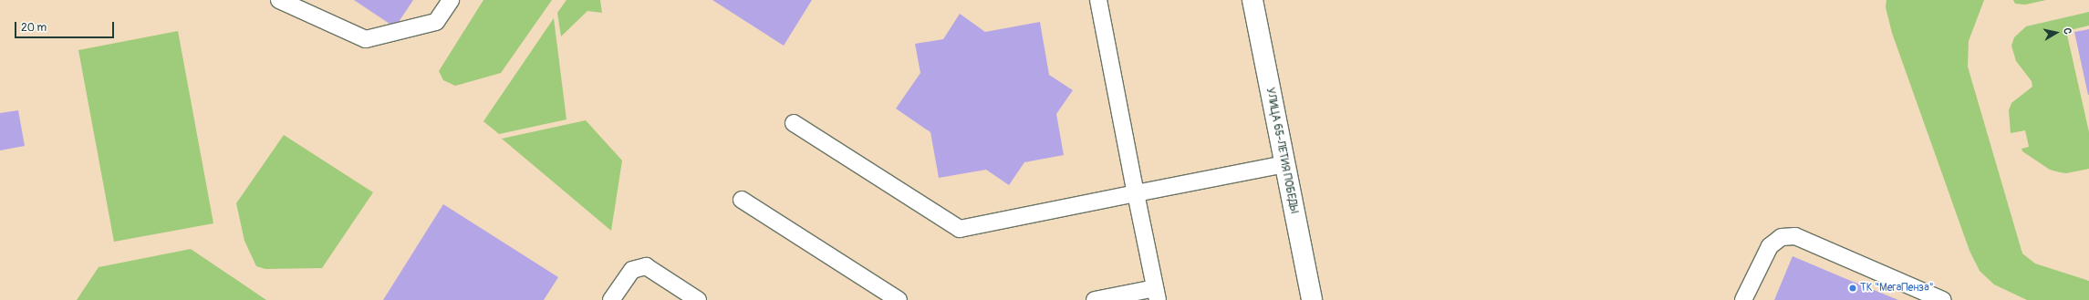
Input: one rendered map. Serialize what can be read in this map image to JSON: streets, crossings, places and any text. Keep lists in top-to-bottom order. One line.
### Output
{"streets":{"main road":["УЛИЦА 65-ЛЕТИЯ ПОБЕДЫ"]},"places":["ТК \"МегаПенза\""],"scale_bar":"20 m","north":"right"}
